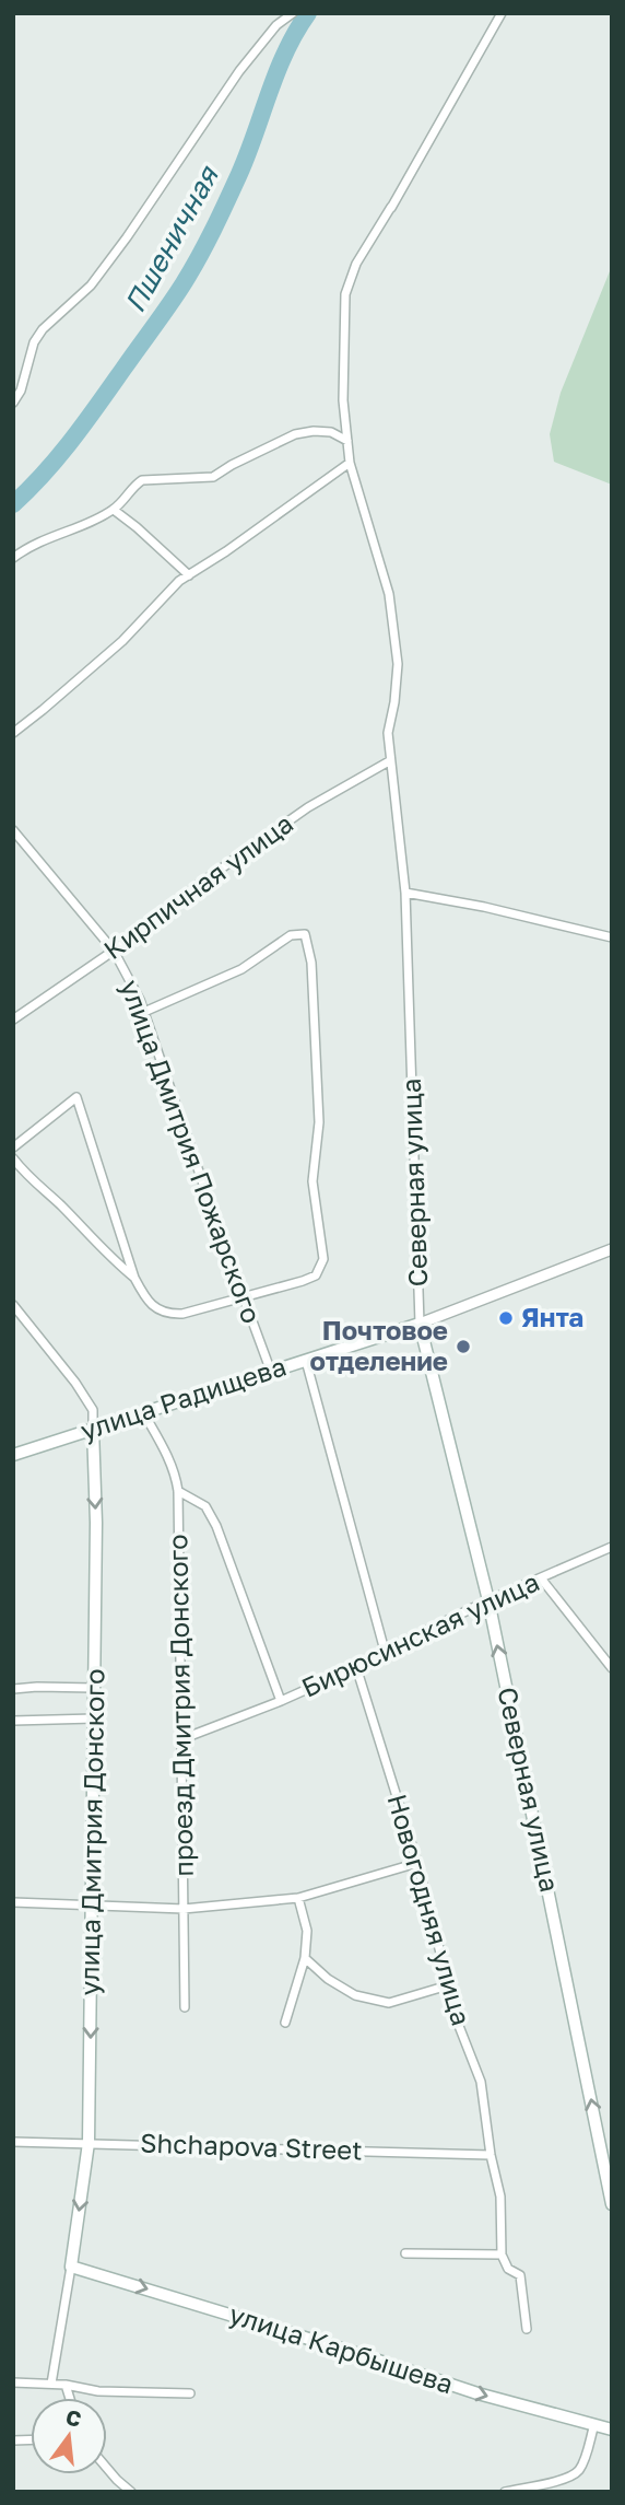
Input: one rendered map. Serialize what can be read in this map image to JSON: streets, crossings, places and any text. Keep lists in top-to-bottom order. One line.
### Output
{"streets":{"main road":["Северная улица","улица Радищева","улица Дмитрия Донского","улица Карбышева"],"street":["Кирпичная улица","улица Дмитрия Пожарского","Бирюсинская улица","проезд Дмитрия Донского","Новогодняя улица","Shchapova Street"]},"crossings":[["Кирпичная улица","улица Дмитрия Пожарского"],["Кирпичная улица","Северная улица"],["улица Дмитрия Пожарского","улица Радищева"],["Северная улица","улица Радищева"],["Северная улица","Бирюсинская улица"],["улица Радищева","проезд Дмитрия Донского"],["улица Радищева","улица Дмитрия Донского"],["Бирюсинская улица","проезд Дмитрия Донского"],["Бирюсинская улица","Новогодняя улица"],["улица Дмитрия Донского","Shchapova Street"],["улица Дмитрия Донского","улица Карбышева"],["Новогодняя улица","Shchapova Street"]],"one_way":["улица Дмитрия Донского","улица Карбышева"],"water":["Пшеничная"],"places":["Янта","Почтовое отделение"],"north":"top"}
